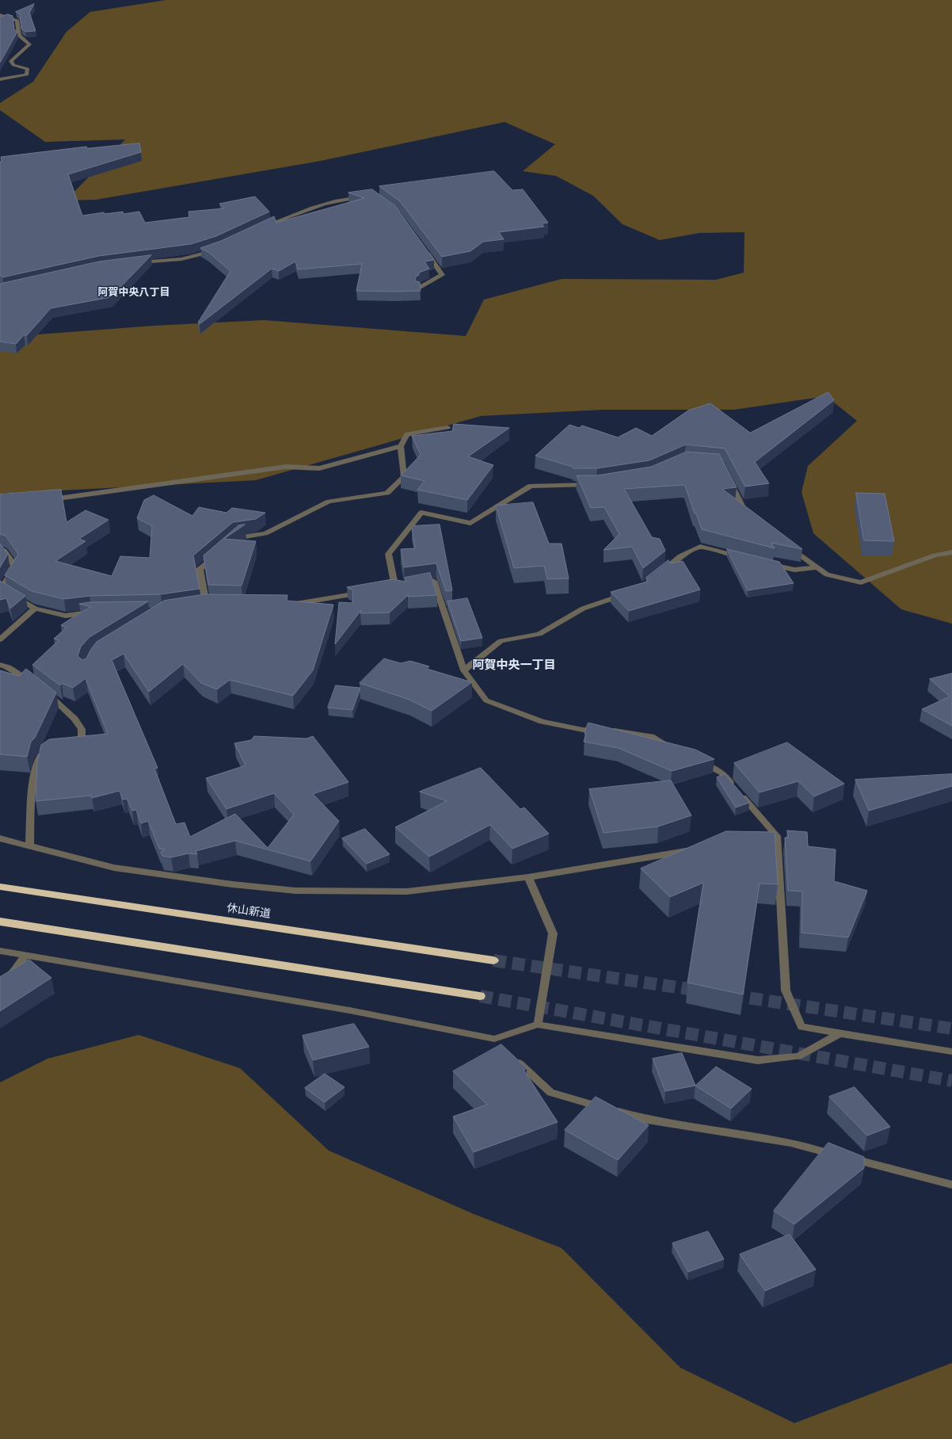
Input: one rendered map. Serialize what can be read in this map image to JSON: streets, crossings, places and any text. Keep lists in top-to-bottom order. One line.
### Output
{"streets":{"highway":["休山新道"]},"districts":["阿賀中央八丁目","阿賀中央一丁目"]}
